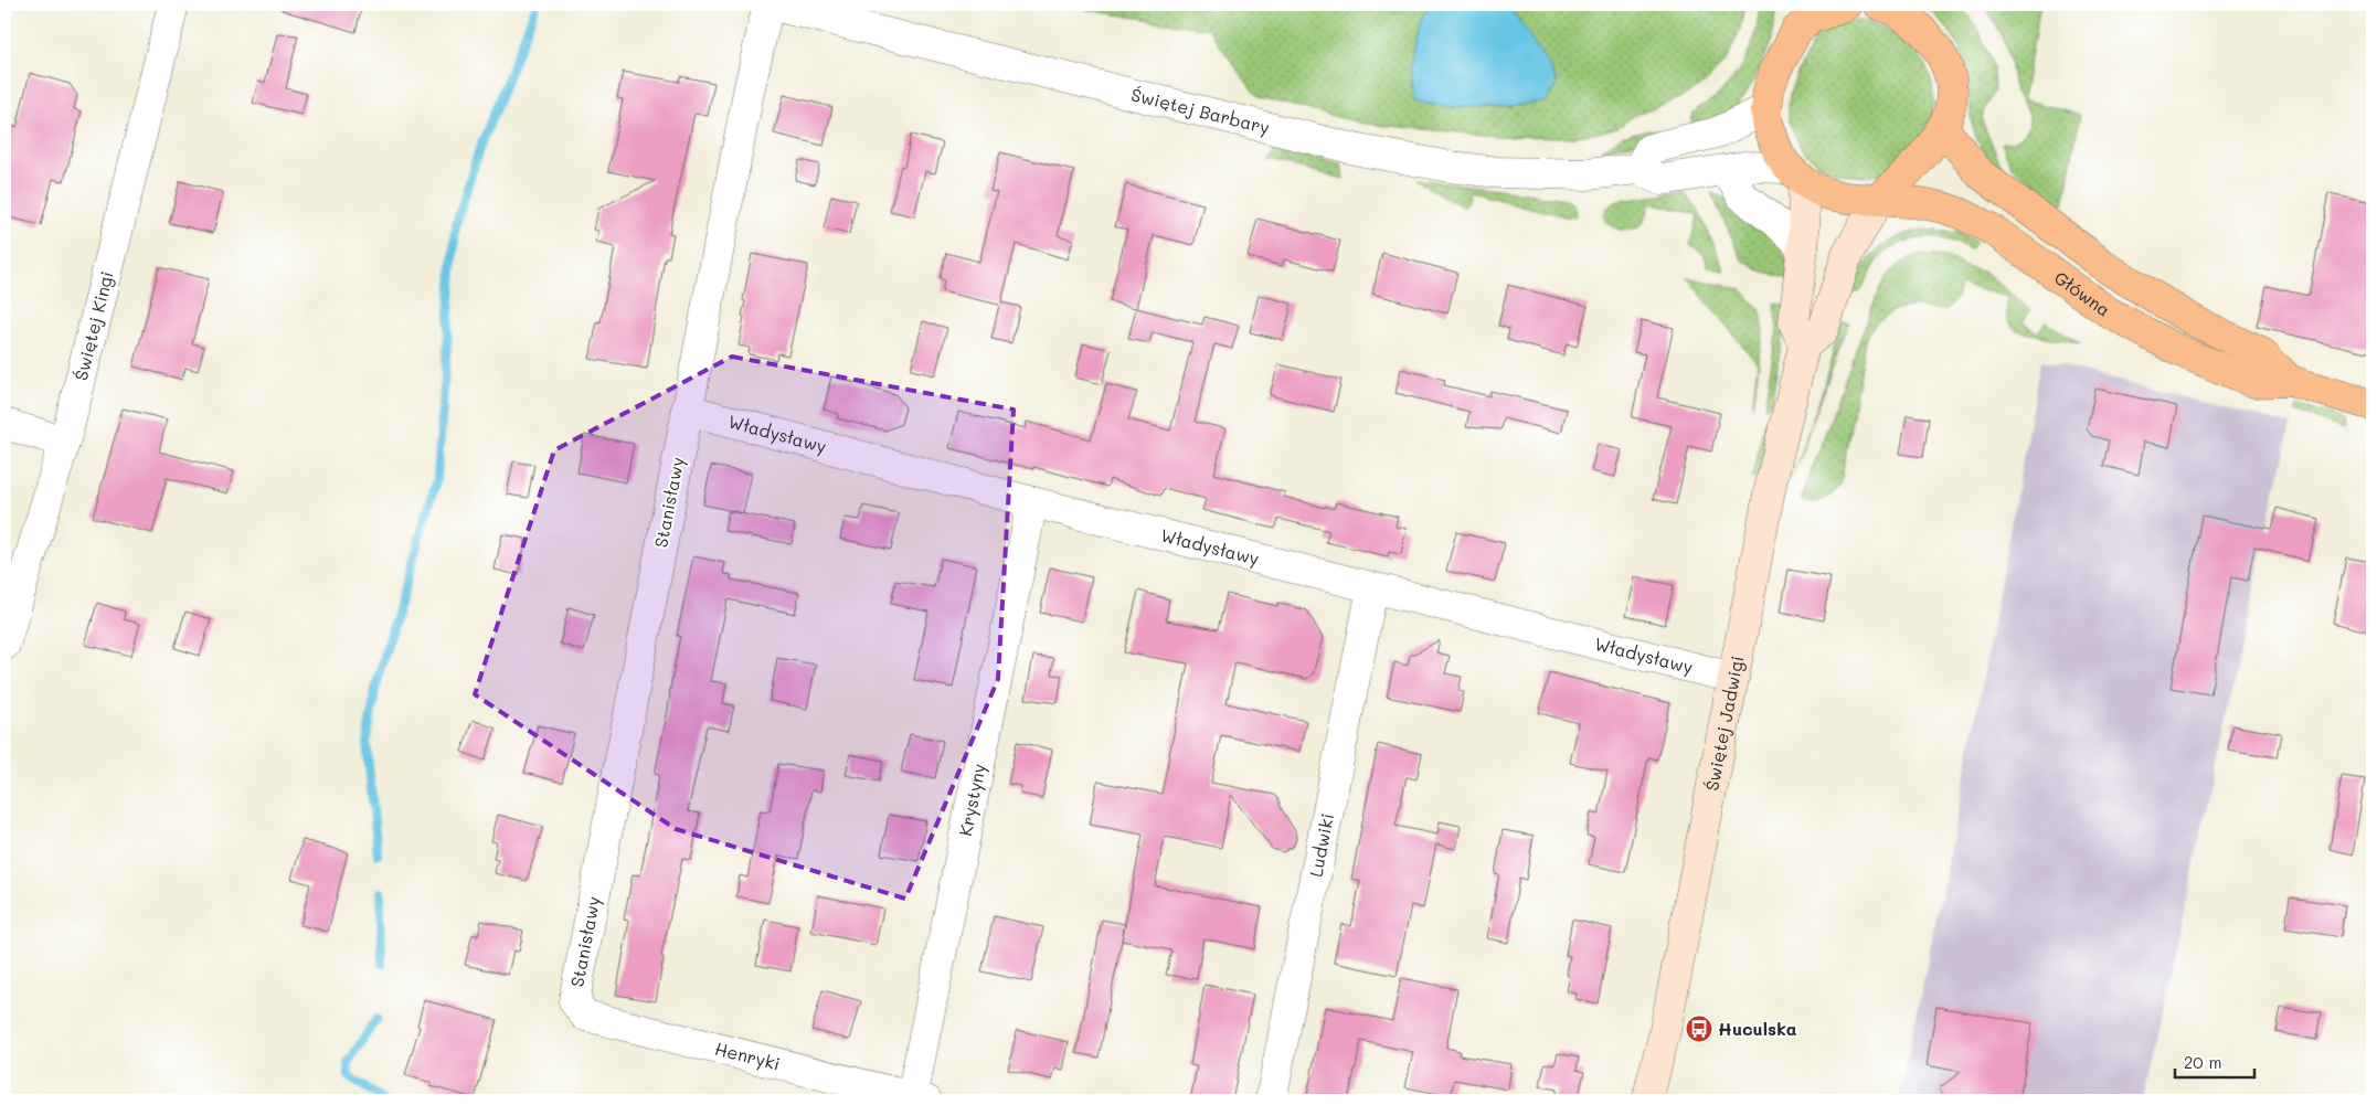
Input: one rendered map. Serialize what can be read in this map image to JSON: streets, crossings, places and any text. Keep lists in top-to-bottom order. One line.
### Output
{"streets":{"main road":["Główna","Świętej Jadwigi"],"street":["Świętej Barbary","Świętej Kingi","Władysławy","Stanisławy","Krystyny","Ludwiki","Henryki"]},"crossings":[["Świętej Barbary","Główna"],["Świętej Barbary","Stanisławy"],["Władysławy","Stanisławy"],["Władysławy","Świętej Jadwigi"],["Władysławy","Krystyny"],["Władysławy","Ludwiki"],["Stanisławy","Henryki"],["Krystyny","Henryki"]],"places":{"bus stop":["Huculska"]},"scale_bar":"20 m"}
